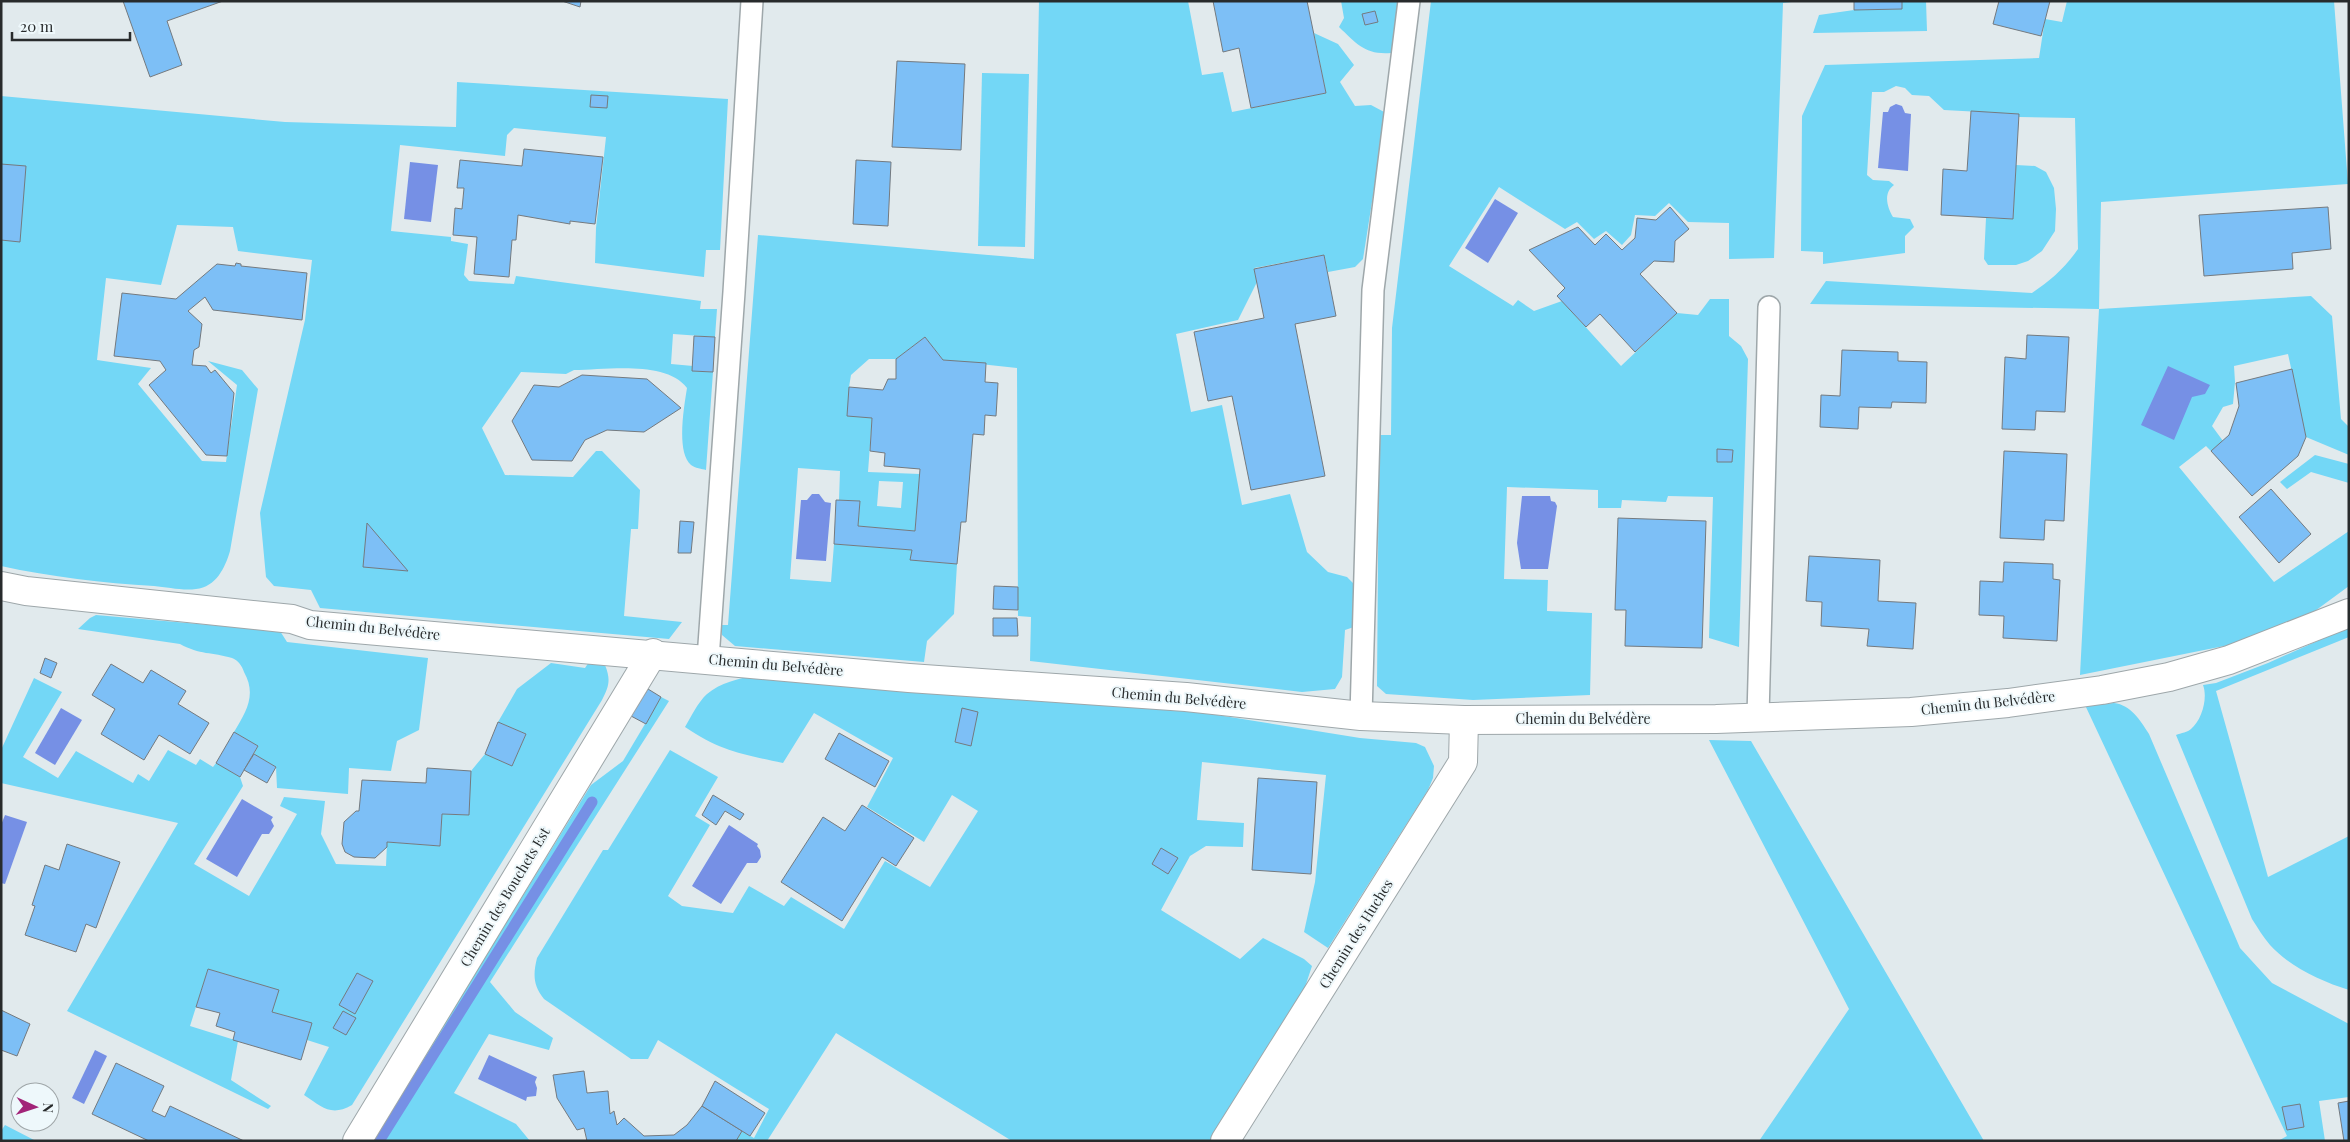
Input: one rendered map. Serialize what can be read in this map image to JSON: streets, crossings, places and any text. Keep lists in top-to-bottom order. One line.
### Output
{"streets":{"street":["Chemin du Belvédère","Chemin des Bouchets Est","Chemin des Huches"]},"crossings":[["Chemin du Belvédère","Chemin des Bouchets Est"],["Chemin du Belvédère","Chemin des Huches"]],"scale_bar":"20 m","north":"right"}
